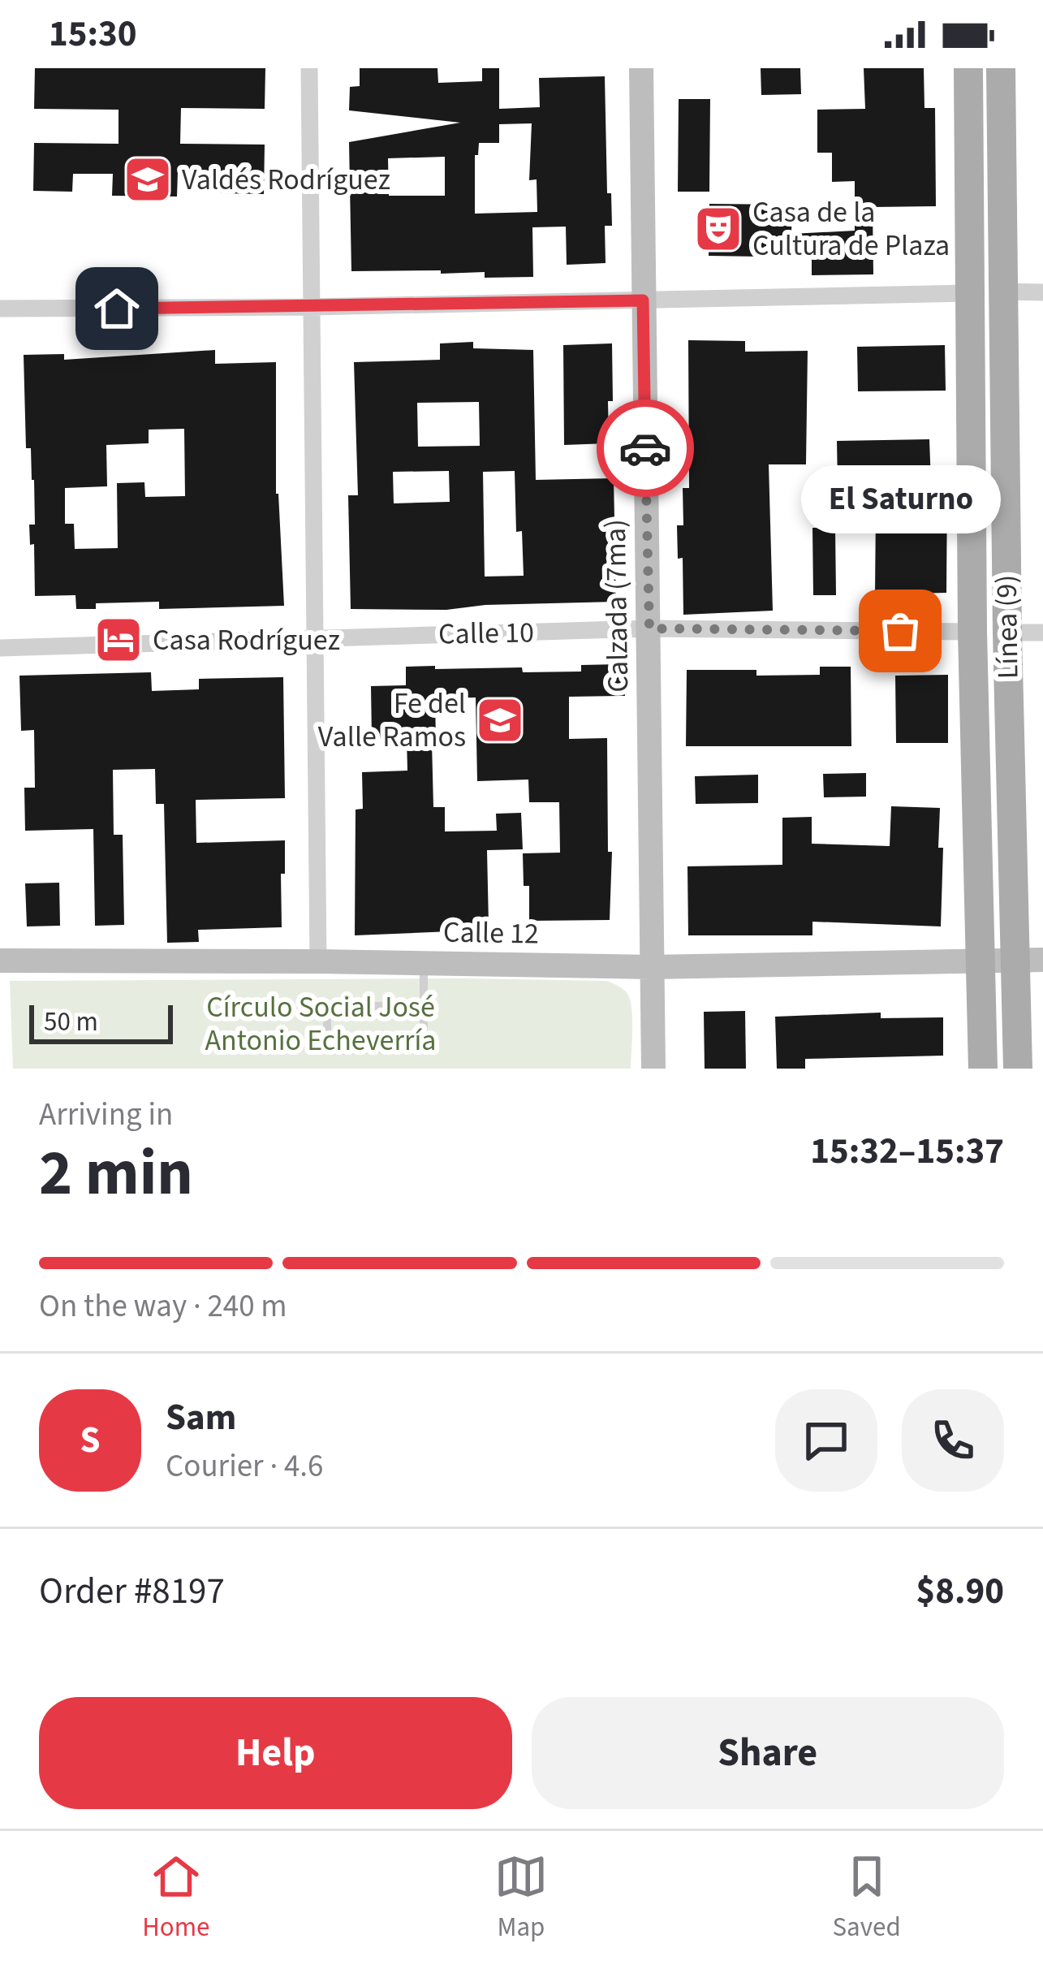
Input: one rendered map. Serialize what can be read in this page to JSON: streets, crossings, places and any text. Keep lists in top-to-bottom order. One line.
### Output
{"streets":{"main road":["Calzada (7ma)","Línea (9)","Calle 12"],"street":["Calle 10"]},"crossings":[["Calzada (7ma)","Calle 10"],["Calzada (7ma)","Calle 12"],["Línea (9)","Calle 10"],["Línea (9)","Calle 12"]],"parks":["Círculo Social José Antonio Echeverría"],"places":{"school or university":["Valdés Rodríguez","Fe del Valle Ramos"],"theatre":["Casa de la Cultura de Plaza"],"other":["El Saturno"],"hotel":["Casa Rodríguez"]},"scale_bar":"50 m","page":{"status":"15:30","bubble":"El Saturno","scale":"50 m","heading":["2 min","Arriving in","15:32–15:37"],"panel":["Sam","Courier · 4.6","Order #8197","$8.90"],"bar":"On the way · 240 m","round":"S","buttons":["Help","Share"],"tabs":["Home","Map","Saved"]}}
